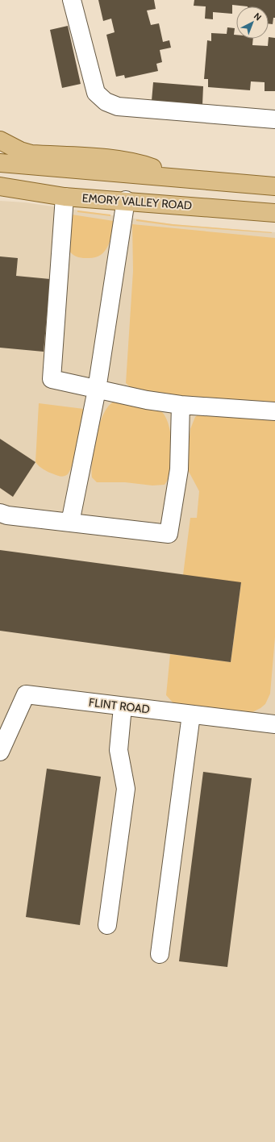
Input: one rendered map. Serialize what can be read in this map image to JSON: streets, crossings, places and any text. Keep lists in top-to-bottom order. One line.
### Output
{"streets":{"main road":["EMORY VALLEY ROAD"],"street":["FLINT ROAD"]},"north":"top right"}
